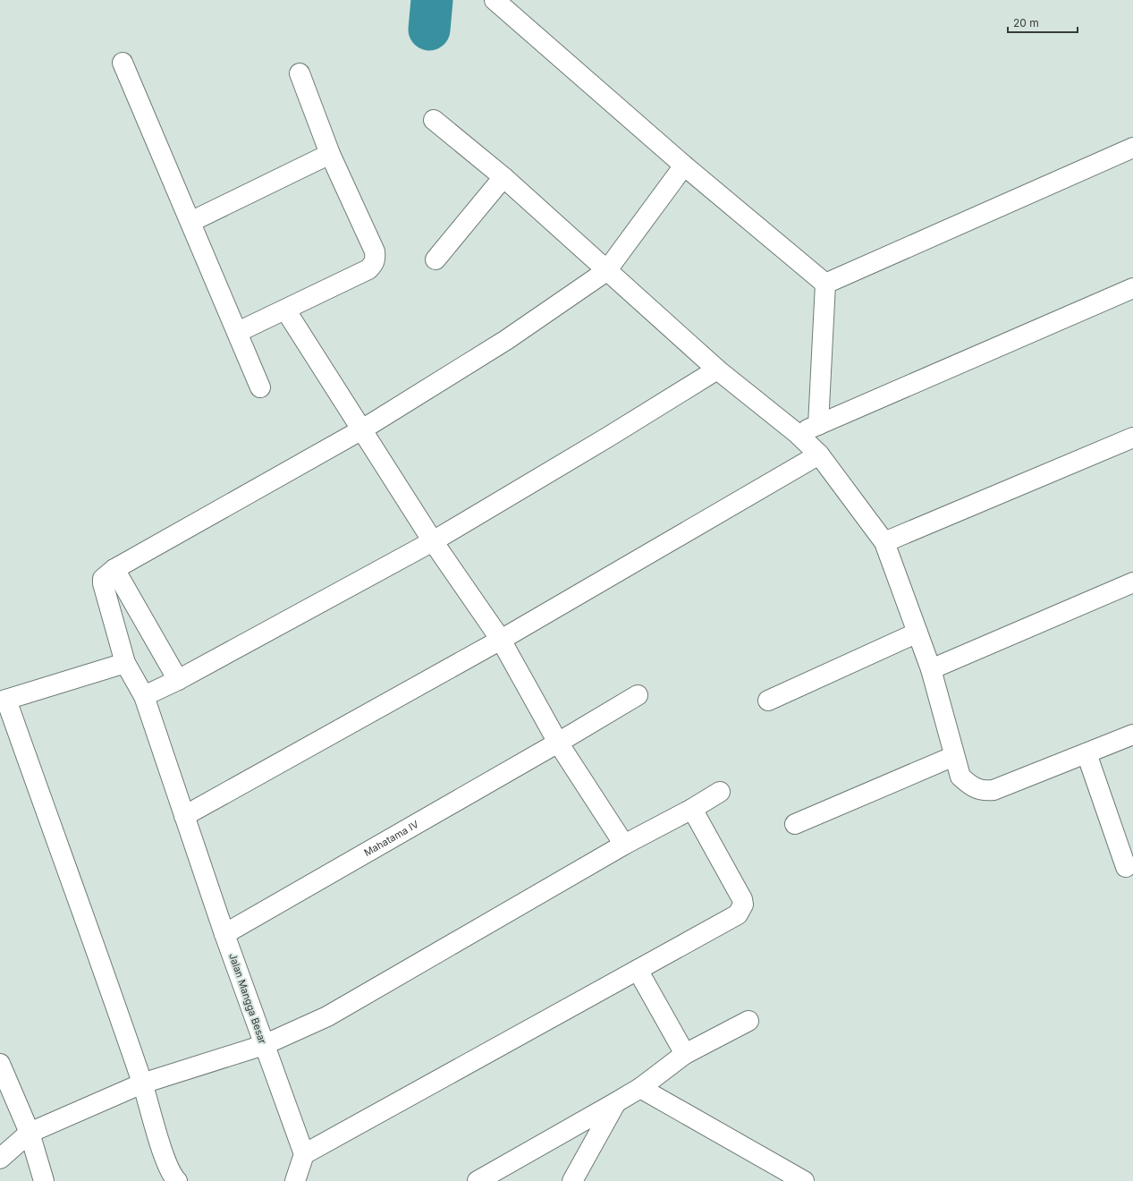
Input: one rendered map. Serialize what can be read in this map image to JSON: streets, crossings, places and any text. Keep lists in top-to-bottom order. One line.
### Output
{"streets":{"street":["Mahatama IV","Jalan Mangga Besar"]},"crossings":[["Mahatama IV","Jalan Mangga Besar"]],"scale_bar":"20 m"}
